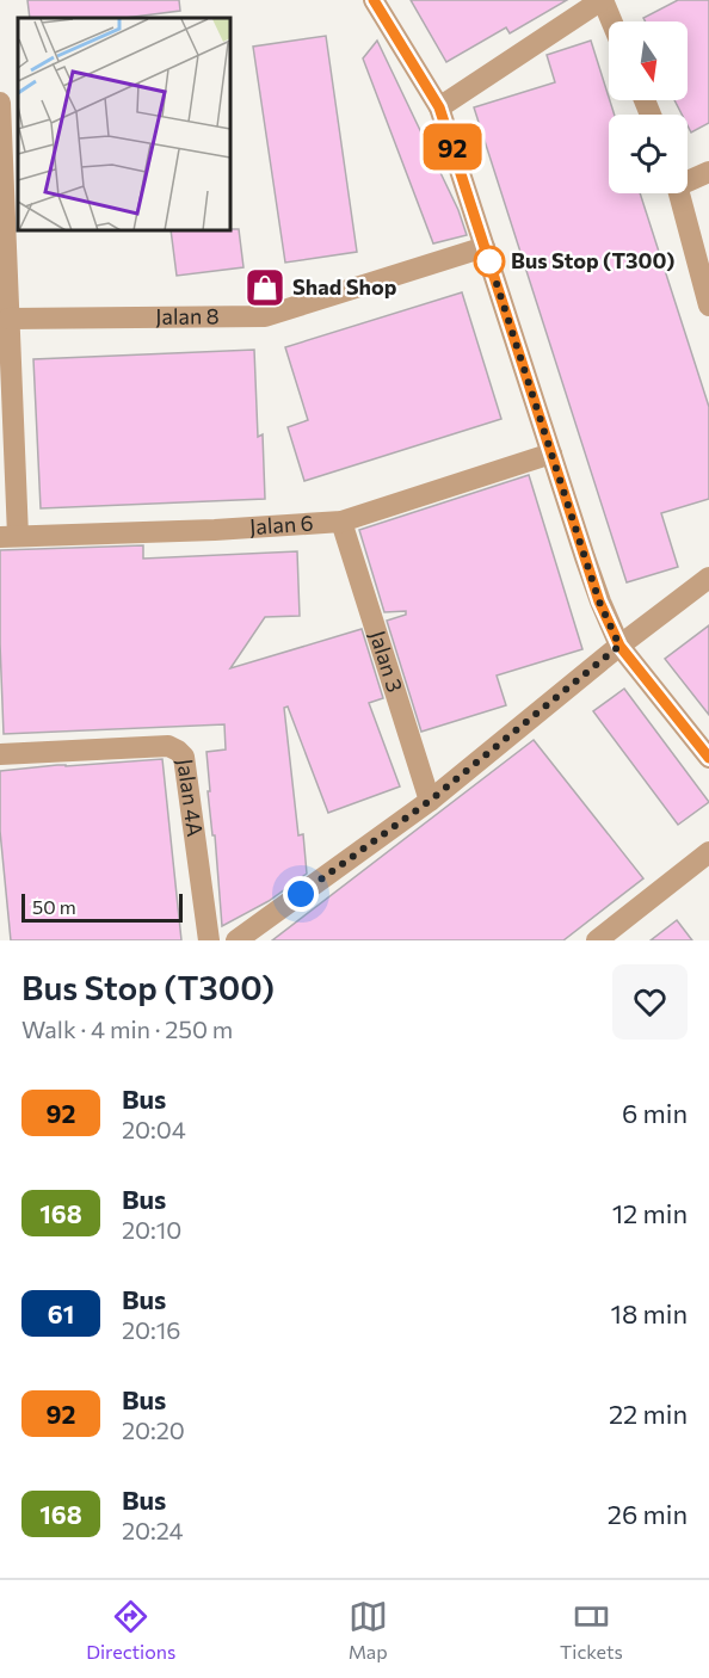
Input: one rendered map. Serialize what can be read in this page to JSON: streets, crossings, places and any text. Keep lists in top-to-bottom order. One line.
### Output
{"streets":{"street":["Jalan 8","Jalan 6","Jalan 3","Jalan 4A"]},"crossings":[["Jalan 6","Jalan 3"]],"places":{"other":["Bus Stop (T300)"],"shop":["Shad Shop"]},"lines":["bus line 92"],"scale_bar":"50 m","north":"bottom","page":{"on_map":"92","scale":"50 m","heading":["Bus Stop (T300)","Walk · 4 min · 250 m"],"list":[{"mark":"92","name":"Bus","note":"20:04","value":"6 min"},{"mark":"168","name":"Bus","note":"20:10","value":"12 min"},{"mark":"61","name":"Bus","note":"20:16","value":"18 min"},{"mark":"92","name":"Bus","note":"20:20","value":"22 min"},{"mark":"168","name":"Bus","note":"20:24","value":"26 min"}],"tabs":["Directions","Map","Tickets"]}}
